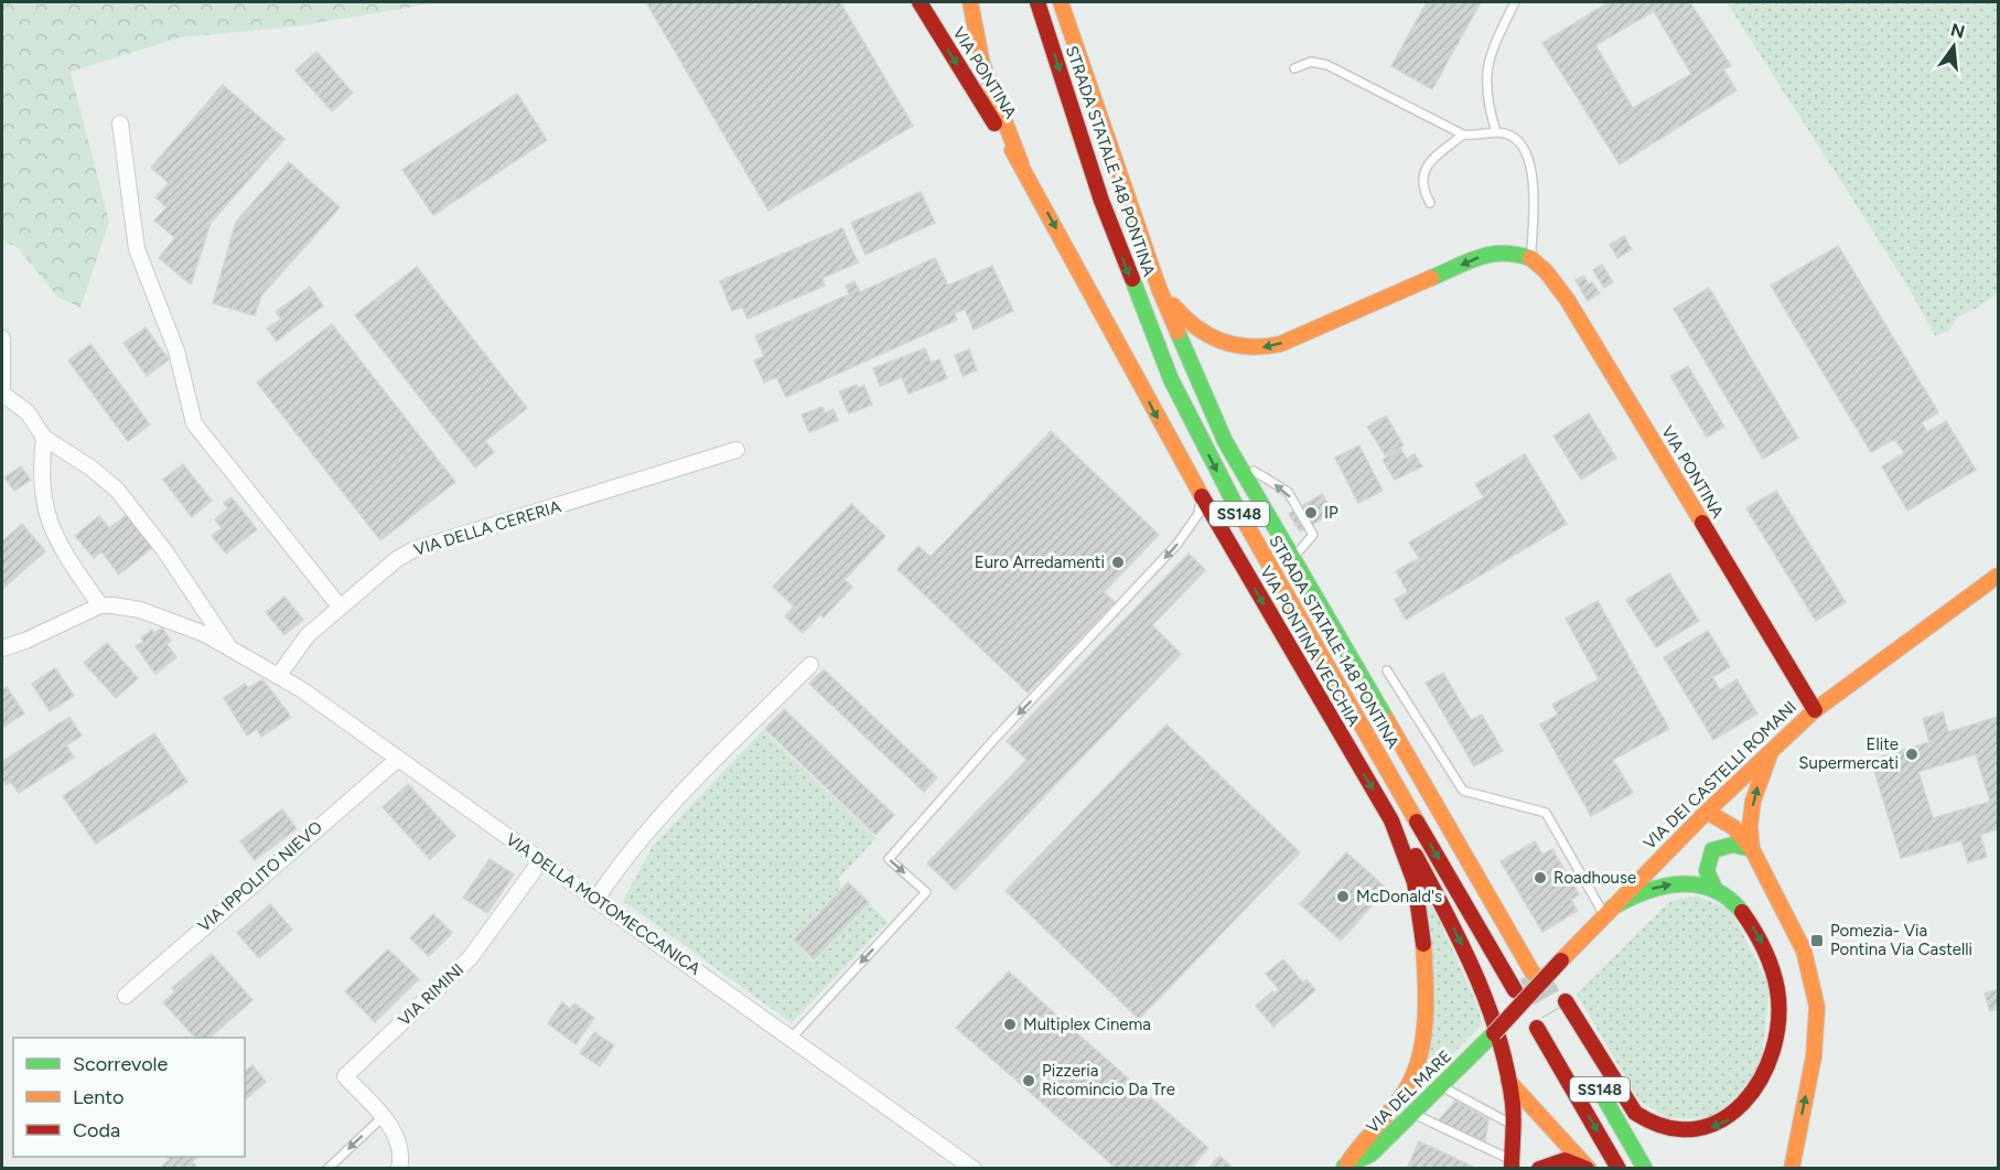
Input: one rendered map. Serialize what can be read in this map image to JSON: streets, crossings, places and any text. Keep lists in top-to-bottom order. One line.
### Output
{"streets":{"main road":["VIA PONTINA","STRADA STATALE 148 PONTINA","SS148","VIA PONTINA VECCHIA","VIA DEI CASTELLI ROMANI","VIA DEL MARE"],"street":["VIA DELLA CERERIA","VIA IPPOLITO NIEVO","VIA DELLA MOTOMECCANICA","VIA RIMINI"]},"crossings":[["VIA PONTINA","VIA PONTINA VECCHIA"],["VIA PONTINA","VIA DEI CASTELLI ROMANI"],["VIA DELLA CERERIA","VIA DELLA MOTOMECCANICA"],["VIA PONTINA VECCHIA","VIA DEL MARE"],["VIA DEI CASTELLI ROMANI","VIA DEL MARE"],["VIA IPPOLITO NIEVO","VIA DELLA MOTOMECCANICA"],["VIA DELLA MOTOMECCANICA","VIA RIMINI"]],"one_way":["VIA PONTINA VECCHIA"],"places":{"other":["IP","Euro Arredamenti","Elite Supermercati","Roadhouse","McDonald's","Multiplex Cinema","Pizzeria Ricomincio Da Tre"],"transit":["Pomezia- Via Pontina Via Castelli"]},"legend":["Scorrevole","Lento","Coda"],"north":"top"}
